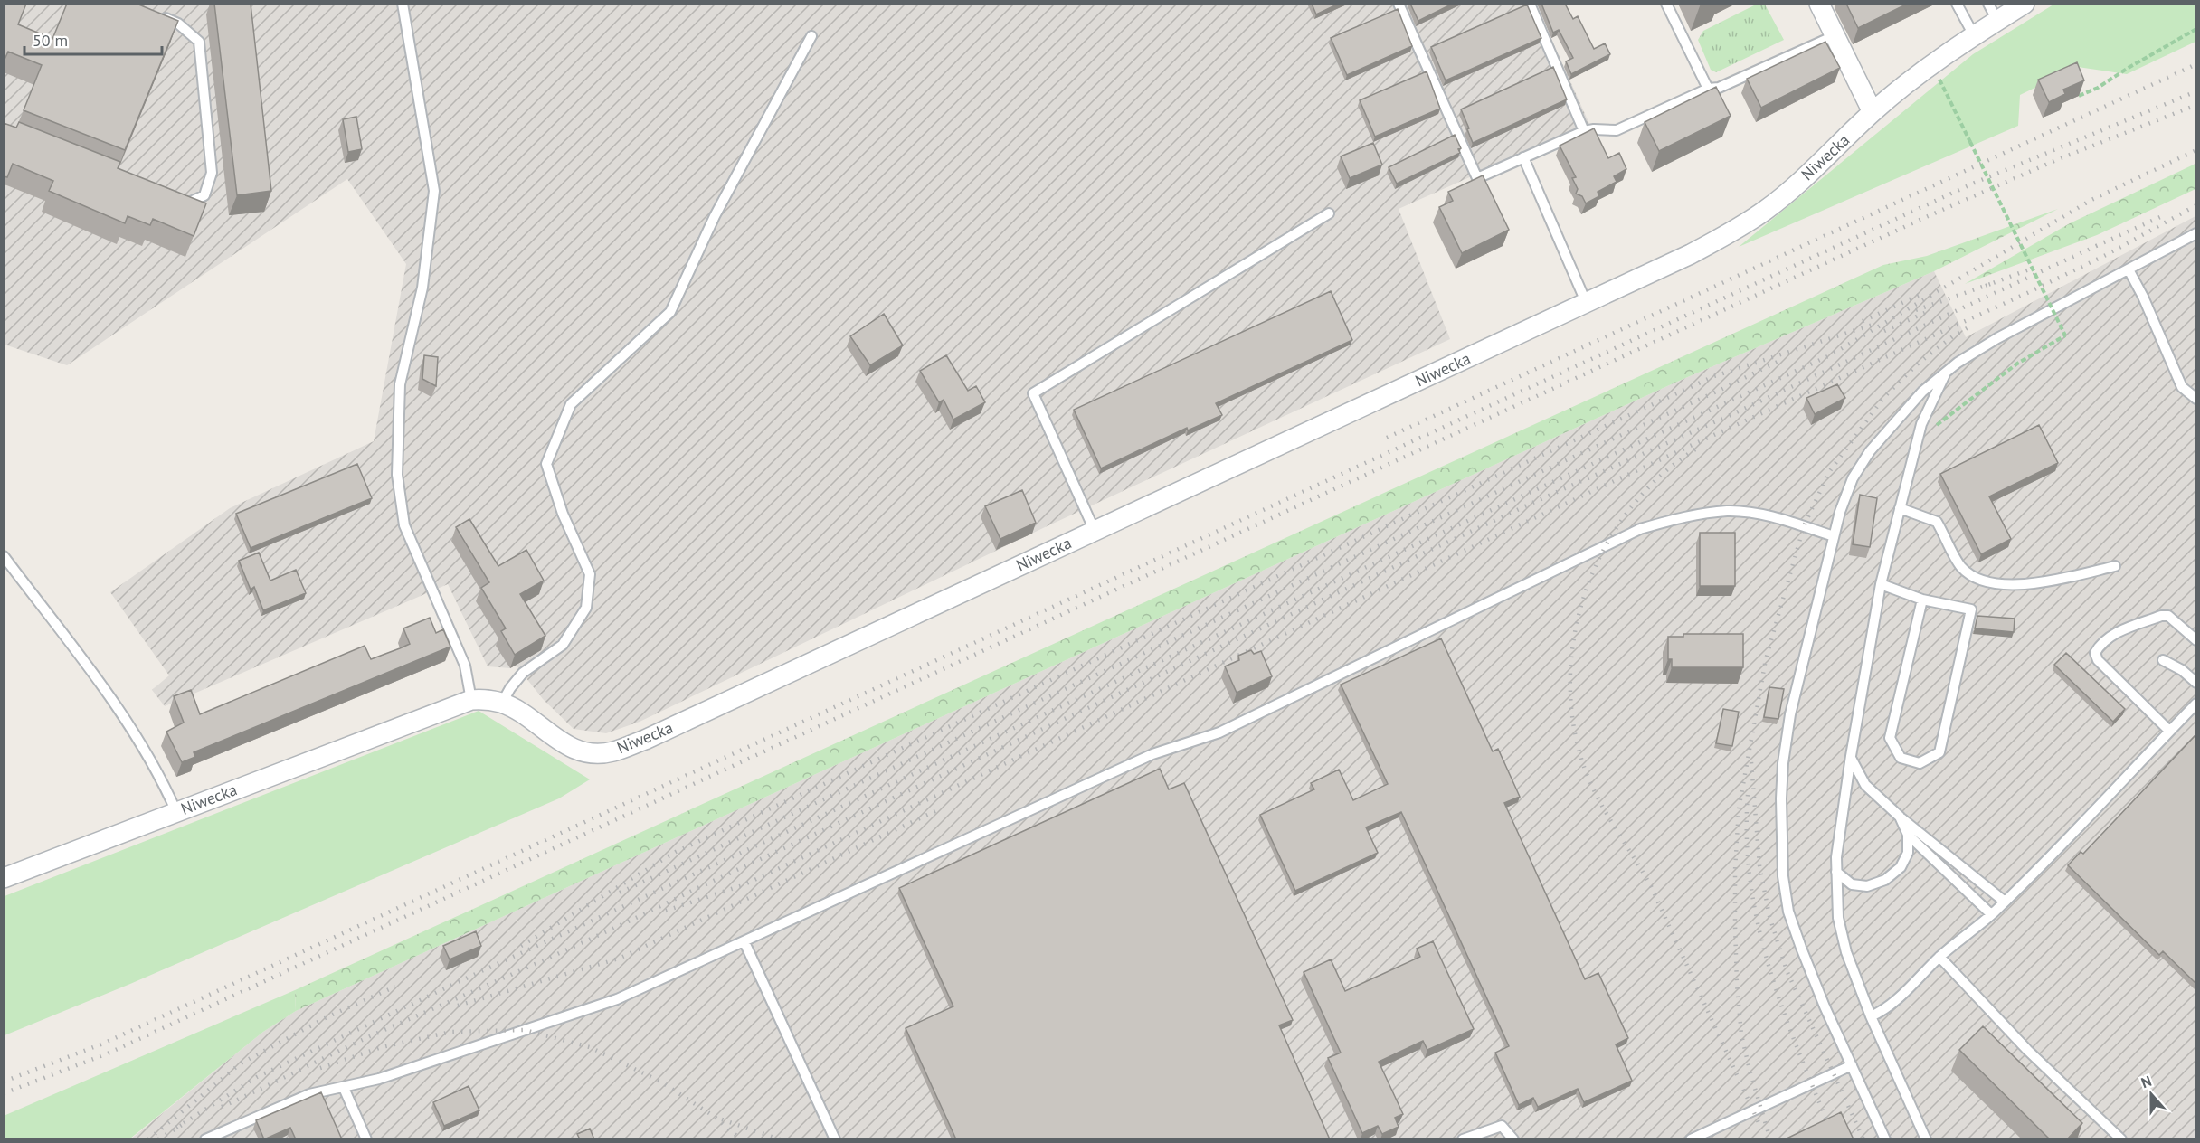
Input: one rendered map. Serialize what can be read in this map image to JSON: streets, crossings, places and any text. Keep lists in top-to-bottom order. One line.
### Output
{"streets":{"street":["Niwecka"]},"scale_bar":"50 m","north":"top"}
